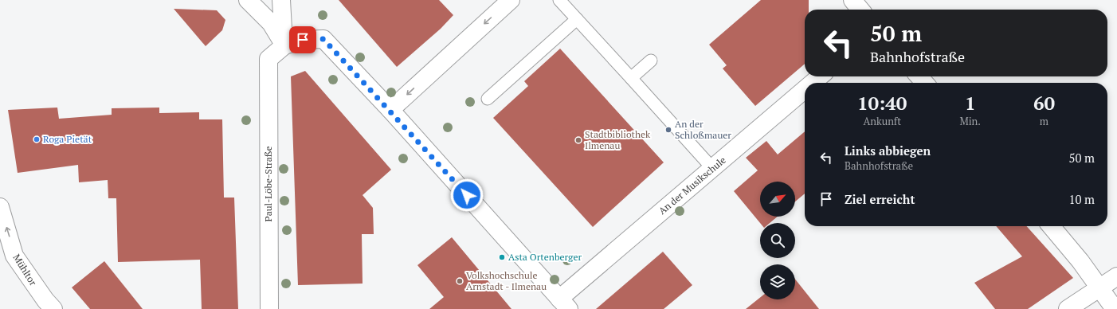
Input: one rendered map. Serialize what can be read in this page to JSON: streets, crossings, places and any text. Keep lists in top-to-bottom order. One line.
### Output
{"streets":{"street":["Paul-Löbe-Straße","An der Musikschule","Mühltor"]},"one_way":["Mühltor"],"places":["An der Schloßmauer","Roga Pietät","Stadtbibliothek Ilmenau","Asta Ortenberger","Volkshochschule Arnstadt - Ilmenau"],"north":"top right","page":{"turn":["50 m","Bahnhofstraße"],"eta":["10:40","Ankunft","1","Min.","60","m"],"list":[{"name":"Links abbiegen","note":"Bahnhofstraße","value":"50 m"},{"name":"Ziel erreicht","value":"10 m"}]}}
